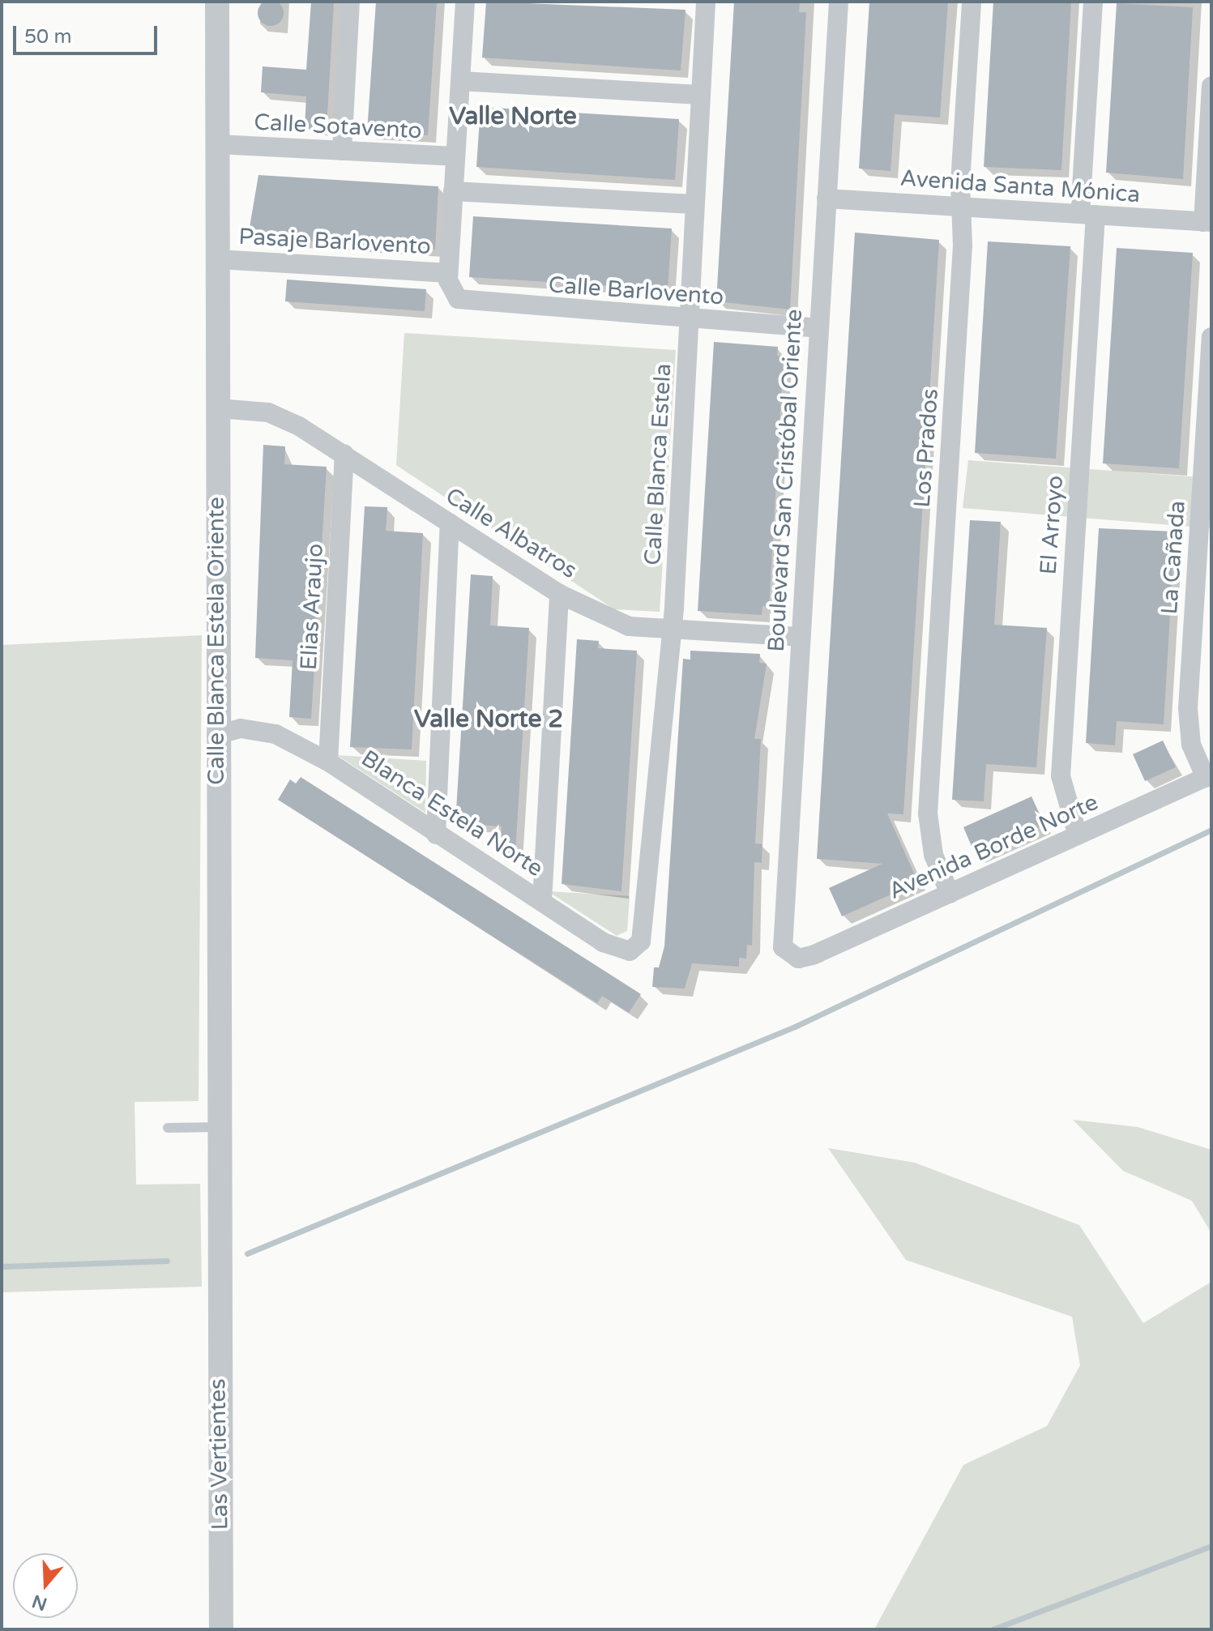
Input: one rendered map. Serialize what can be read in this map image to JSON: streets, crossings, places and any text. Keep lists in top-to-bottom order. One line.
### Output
{"streets":{"street":["Calle Sotavento","Avenida Santa Mónica","Pasaje Barlovento","Calle Barlovento","Los Prados","Calle Blanca Estela","Boulevard San Cristóbal Oriente","El Arroyo","Calle Albatros","La Cañada","Elias Araujo","Calle Blanca Estela Oriente","Blanca Estela Norte","Avenida Borde Norte","Las Vertientes"]},"crossings":[["Calle Sotavento","Calle Blanca Estela Oriente"],["Avenida Santa Mónica","Los Prados"],["Avenida Santa Mónica","Boulevard San Cristóbal Oriente"],["Avenida Santa Mónica","El Arroyo"],["Pasaje Barlovento","Calle Barlovento"],["Pasaje Barlovento","Calle Blanca Estela Oriente"],["Calle Barlovento","Calle Blanca Estela"],["Calle Barlovento","Boulevard San Cristóbal Oriente"],["Los Prados","Avenida Borde Norte"],["Calle Blanca Estela","Calle Albatros"],["Calle Blanca Estela","Blanca Estela Norte"],["Boulevard San Cristóbal Oriente","Calle Albatros"],["Boulevard San Cristóbal Oriente","Avenida Borde Norte"],["El Arroyo","Avenida Borde Norte"],["Calle Albatros","Elias Araujo"],["Calle Albatros","Calle Blanca Estela Oriente"],["La Cañada","Avenida Borde Norte"],["Elias Araujo","Blanca Estela Norte"],["Calle Blanca Estela Oriente","Blanca Estela Norte"],["Calle Blanca Estela Oriente","Las Vertientes"]],"districts":["Valle Norte","Valle Norte 2"],"scale_bar":"50 m","north":"bottom"}
